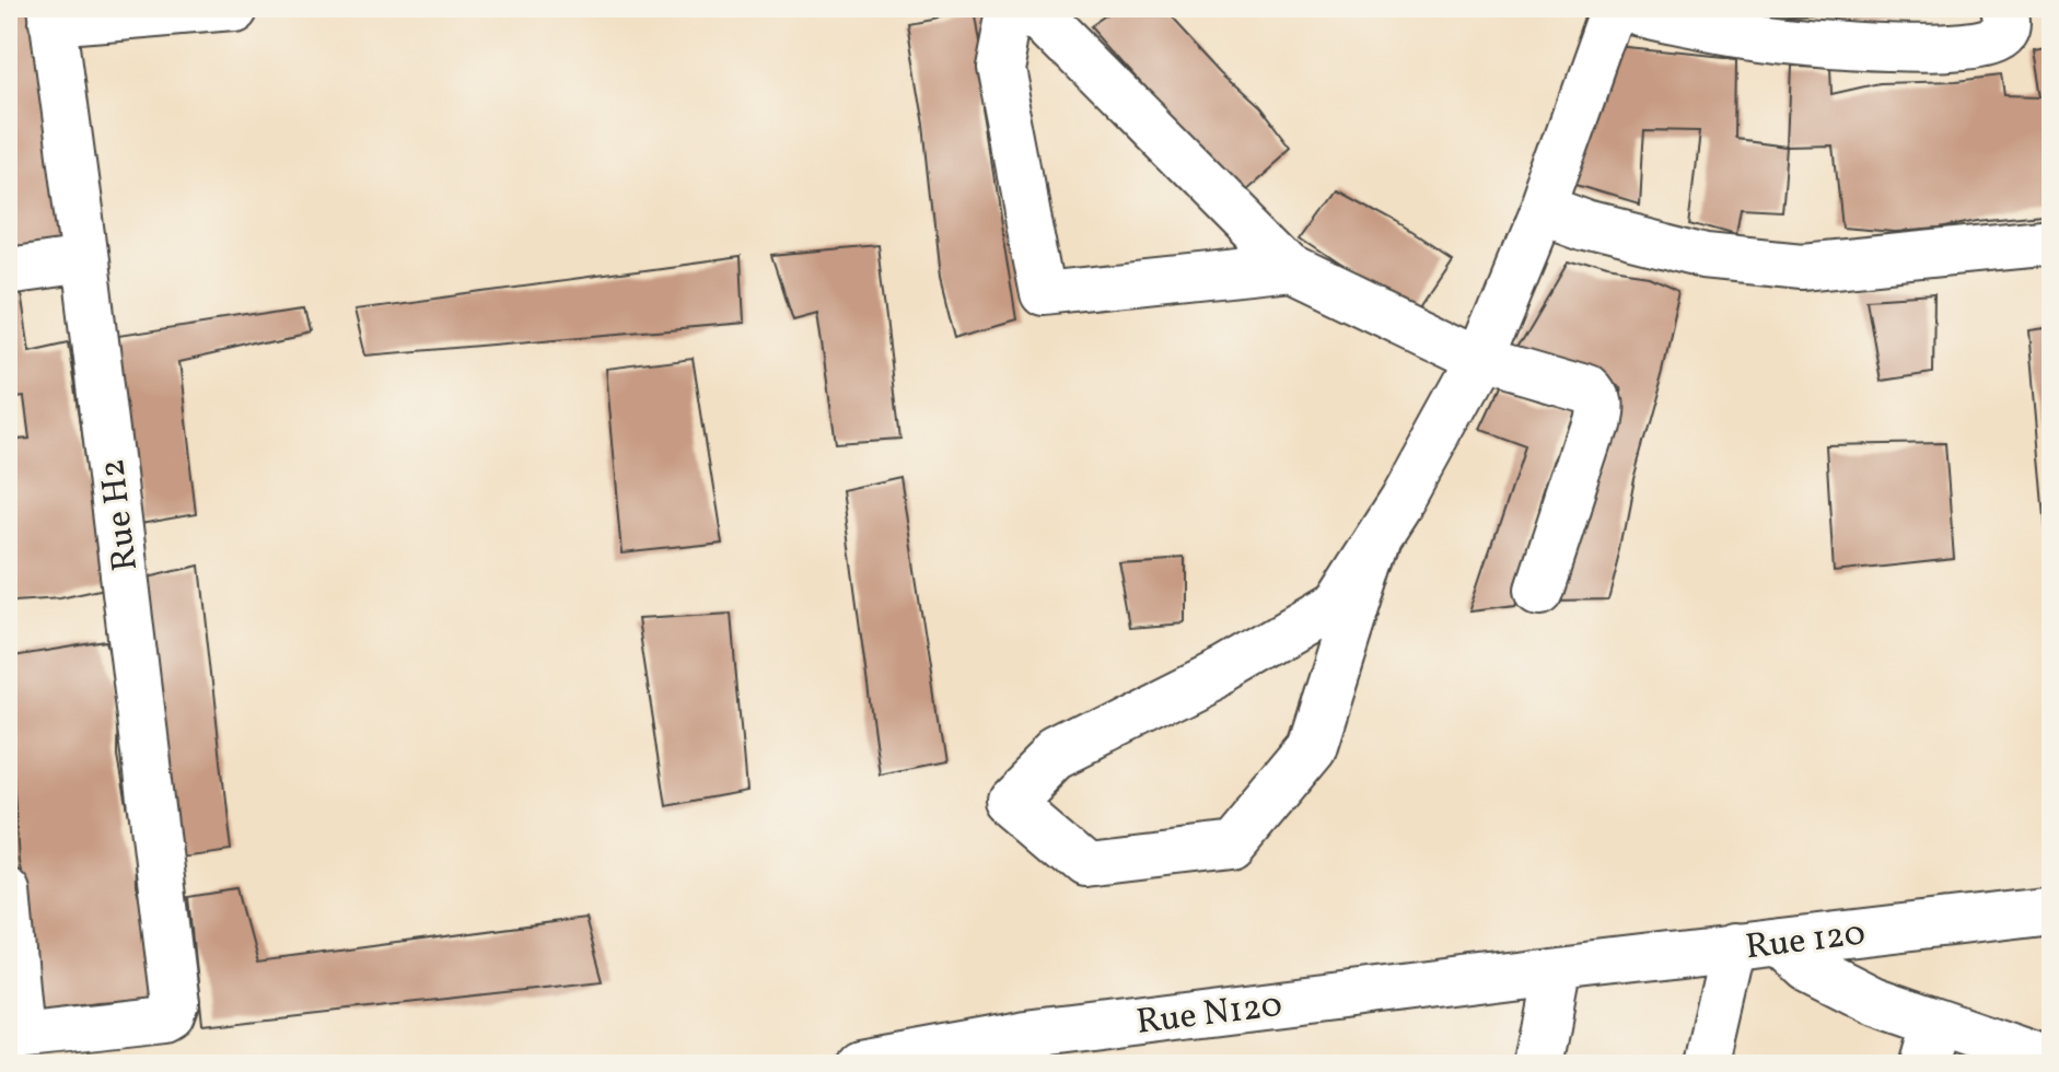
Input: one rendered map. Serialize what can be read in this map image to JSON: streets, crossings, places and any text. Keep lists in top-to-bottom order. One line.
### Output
{"streets":{"street":["Rue H2","Rue 120","Rue N120"]},"crossings":[["Rue 120","Rue N120"]]}
